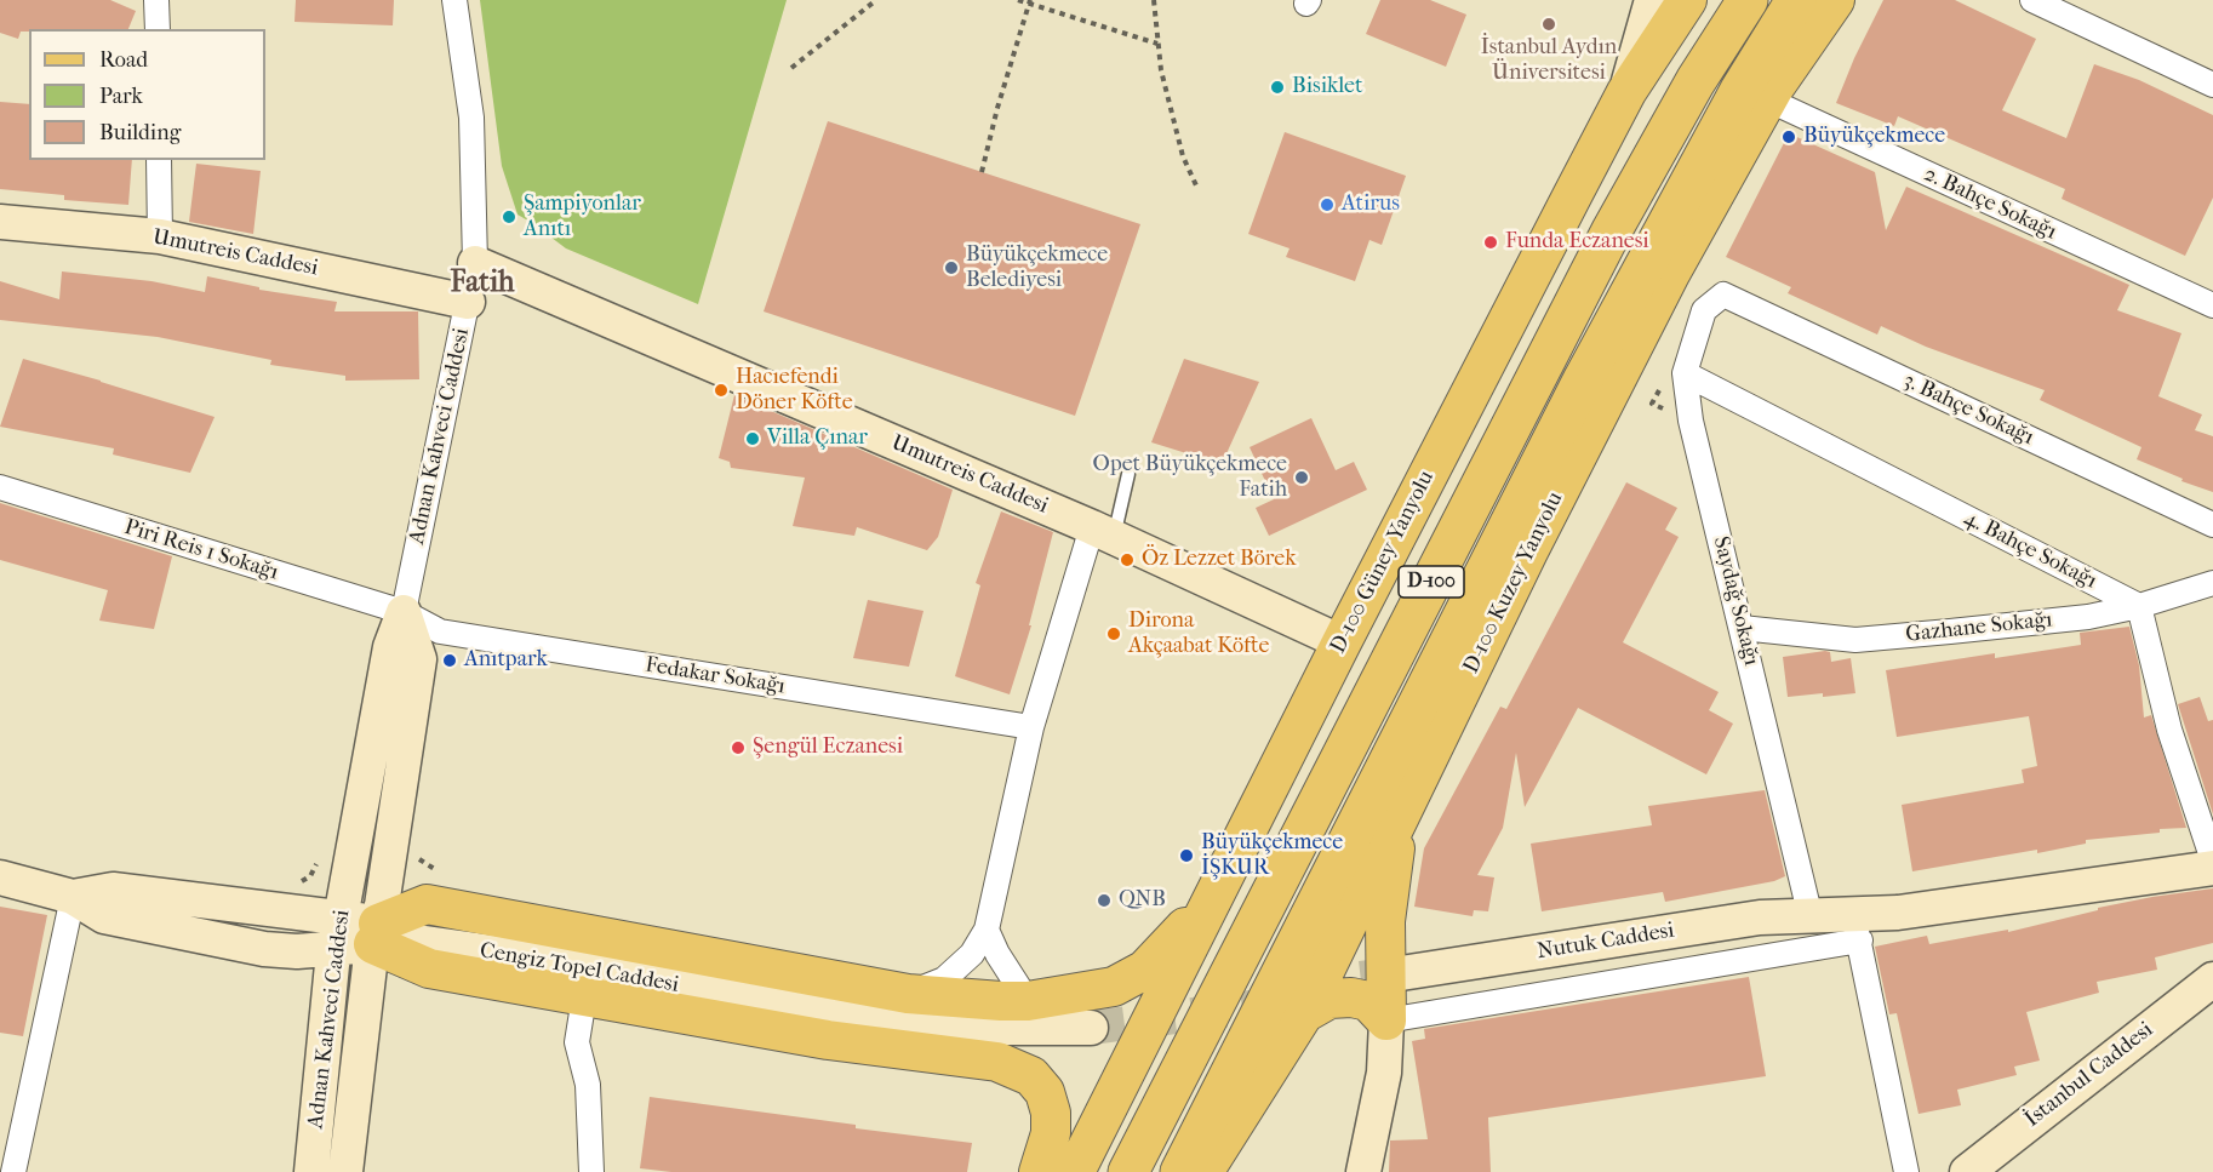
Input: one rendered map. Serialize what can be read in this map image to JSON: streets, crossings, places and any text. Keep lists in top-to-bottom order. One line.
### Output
{"streets":{"highway":["D-100"],"main road":["Umutreis Caddesi","Adnan Kahveci Caddesi","D-100 Güney Yanyolu","D-100 Kuzey Yanyolu","Nutuk Caddesi","Cengiz Topel Caddesi","İstanbul Caddesi"],"street":["2. Bahçe Sokağı","3. Bahçe Sokağı","Piri Reis 1 Sokağı","4. Bahçe Sokağı","Saydağ Sokağı","Gazhane Sokağı","Fedakar Sokağı"]},"crossings":[["2. Bahçe Sokağı","D-100 Kuzey Yanyolu"],["Umutreis Caddesi","Adnan Kahveci Caddesi"],["Umutreis Caddesi","D-100 Güney Yanyolu"],["3. Bahçe Sokağı","Saydağ Sokağı"],["Adnan Kahveci Caddesi","Piri Reis 1 Sokağı"],["Adnan Kahveci Caddesi","Fedakar Sokağı"],["Adnan Kahveci Caddesi","Cengiz Topel Caddesi"],["Piri Reis 1 Sokağı","Fedakar Sokağı"],["4. Bahçe Sokağı","Saydağ Sokağı"],["4. Bahçe Sokağı","Gazhane Sokağı"],["Saydağ Sokağı","Gazhane Sokağı"],["Saydağ Sokağı","Nutuk Caddesi"]],"districts":["Fatih"],"places":["İstanbul Aydın Üniversitesi","Bisiklet","Büyükçekmece","Atirus","Şampiyonlar Anıtı","Funda Eczanesi","Büyükçekmece Belediyesi","Hacıefendi Döner Köfte","Villa Çınar","Opet Büyükçekmece Fatih","Öz Lezzet Börek","Dirona Akçaabat Köfte","Anıtpark","Şengül Eczanesi","Büyükçekmece İŞKUR","QNB"],"legend":["Road","Park","Building"]}
